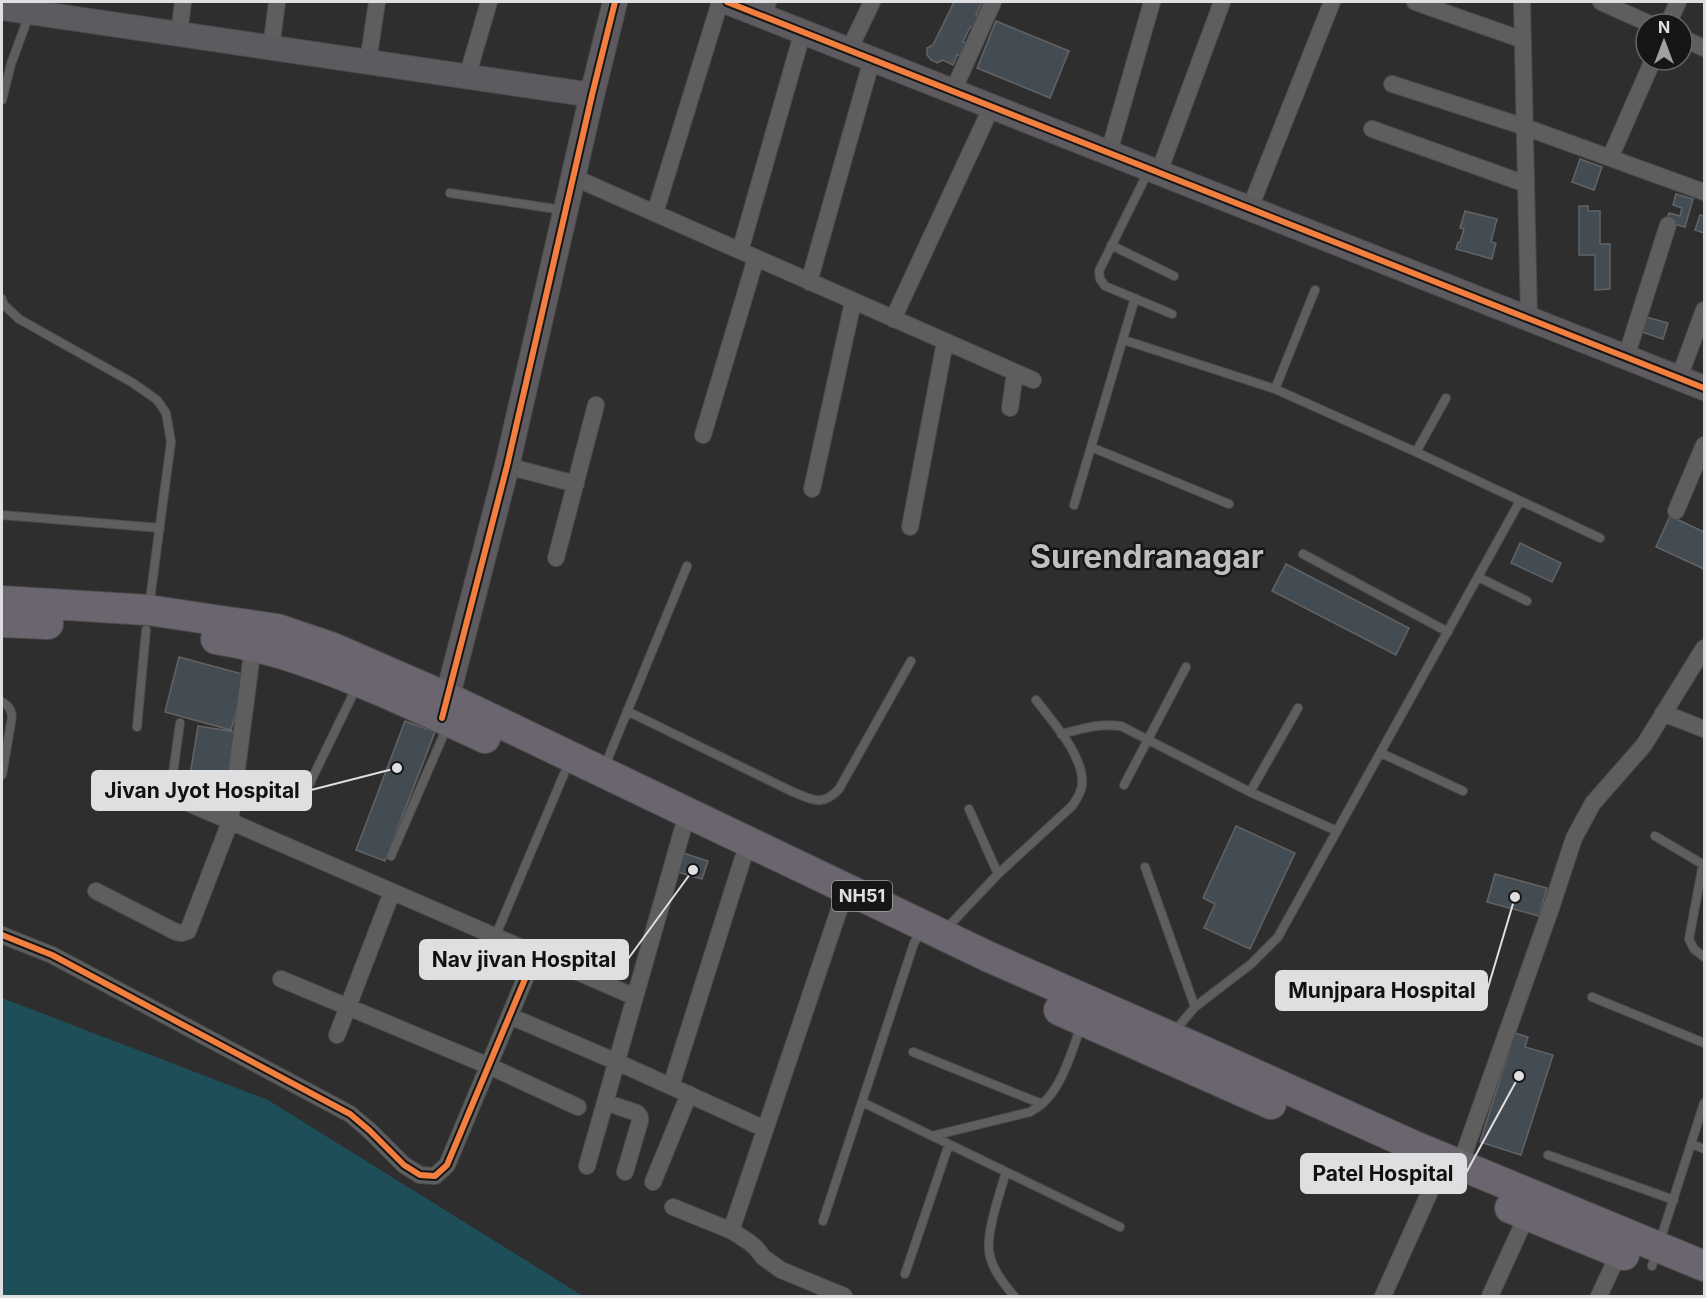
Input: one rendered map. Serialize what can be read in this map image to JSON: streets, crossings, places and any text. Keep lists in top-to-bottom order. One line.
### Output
{"streets":{"highway":["NH51"]},"districts":["Surendranagar"],"places":["Jivan Jyot Hospital","Nav jivan Hospital","Munjpara Hospital","Patel Hospital"],"north":"top"}
